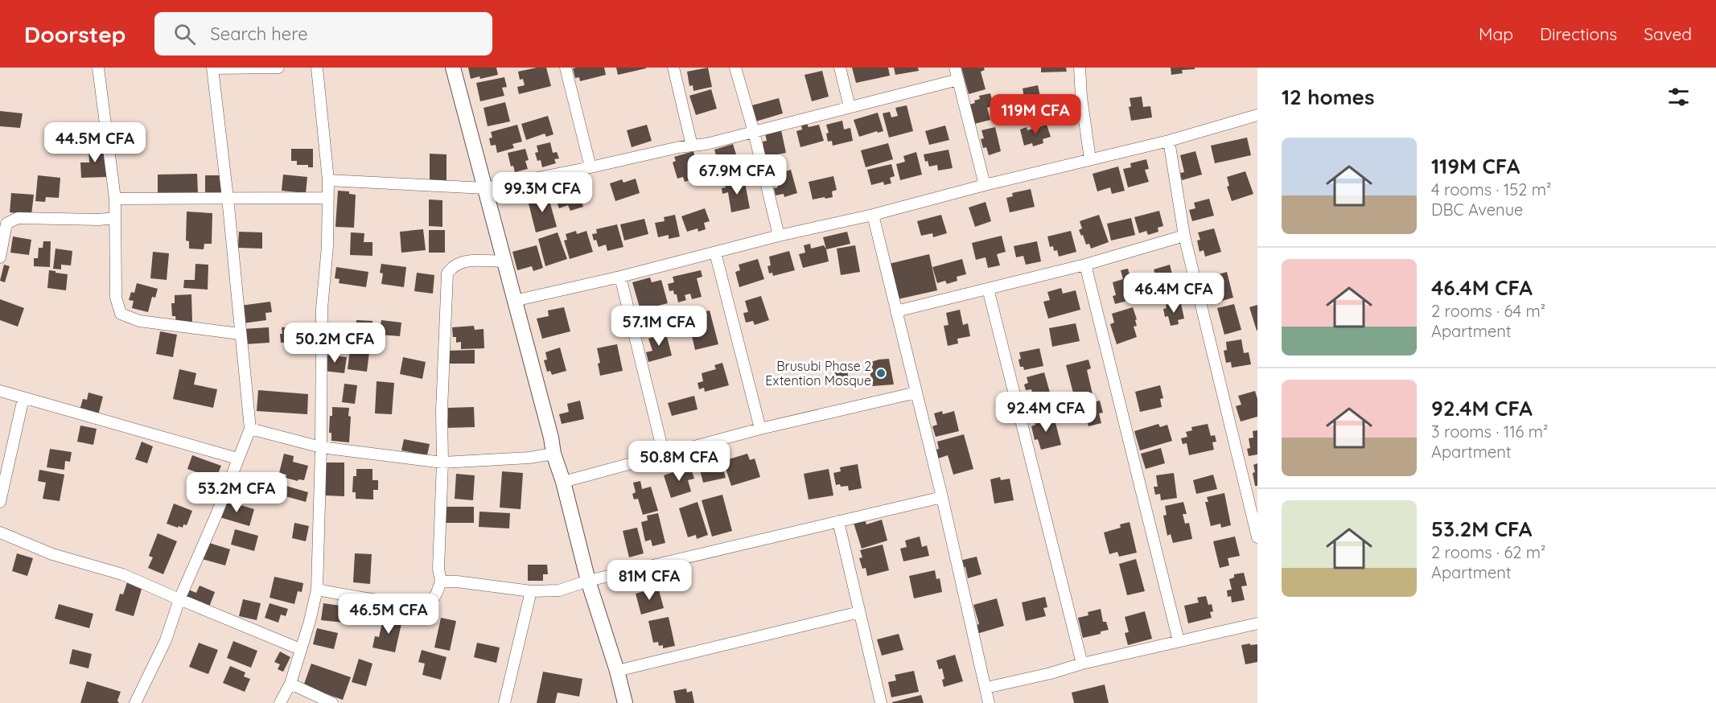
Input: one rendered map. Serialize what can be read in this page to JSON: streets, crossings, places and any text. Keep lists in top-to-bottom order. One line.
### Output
{"places":["Brusubi Phase 2 Extention Mosque"],"page":{"header":"Doorstep","search":"Search here","nav":["Map","Directions","Saved"],"heading":"12 homes","price":["119M CFA","44.5M CFA","67.9M CFA","99.3M CFA","46.4M CFA","57.1M CFA","50.2M CFA","92.4M CFA","50.8M CFA","53.2M CFA","81M CFA","46.5M CFA"],"list":[{"name":"119M CFA","note":"4 rooms · 152 m² · DBC Avenue"},{"name":"46.4M CFA","note":"2 rooms · 64 m² · Apartment"},{"name":"92.4M CFA","note":"3 rooms · 116 m² · Apartment"},{"name":"53.2M CFA","note":"2 rooms · 62 m² · Apartment"}]}}
